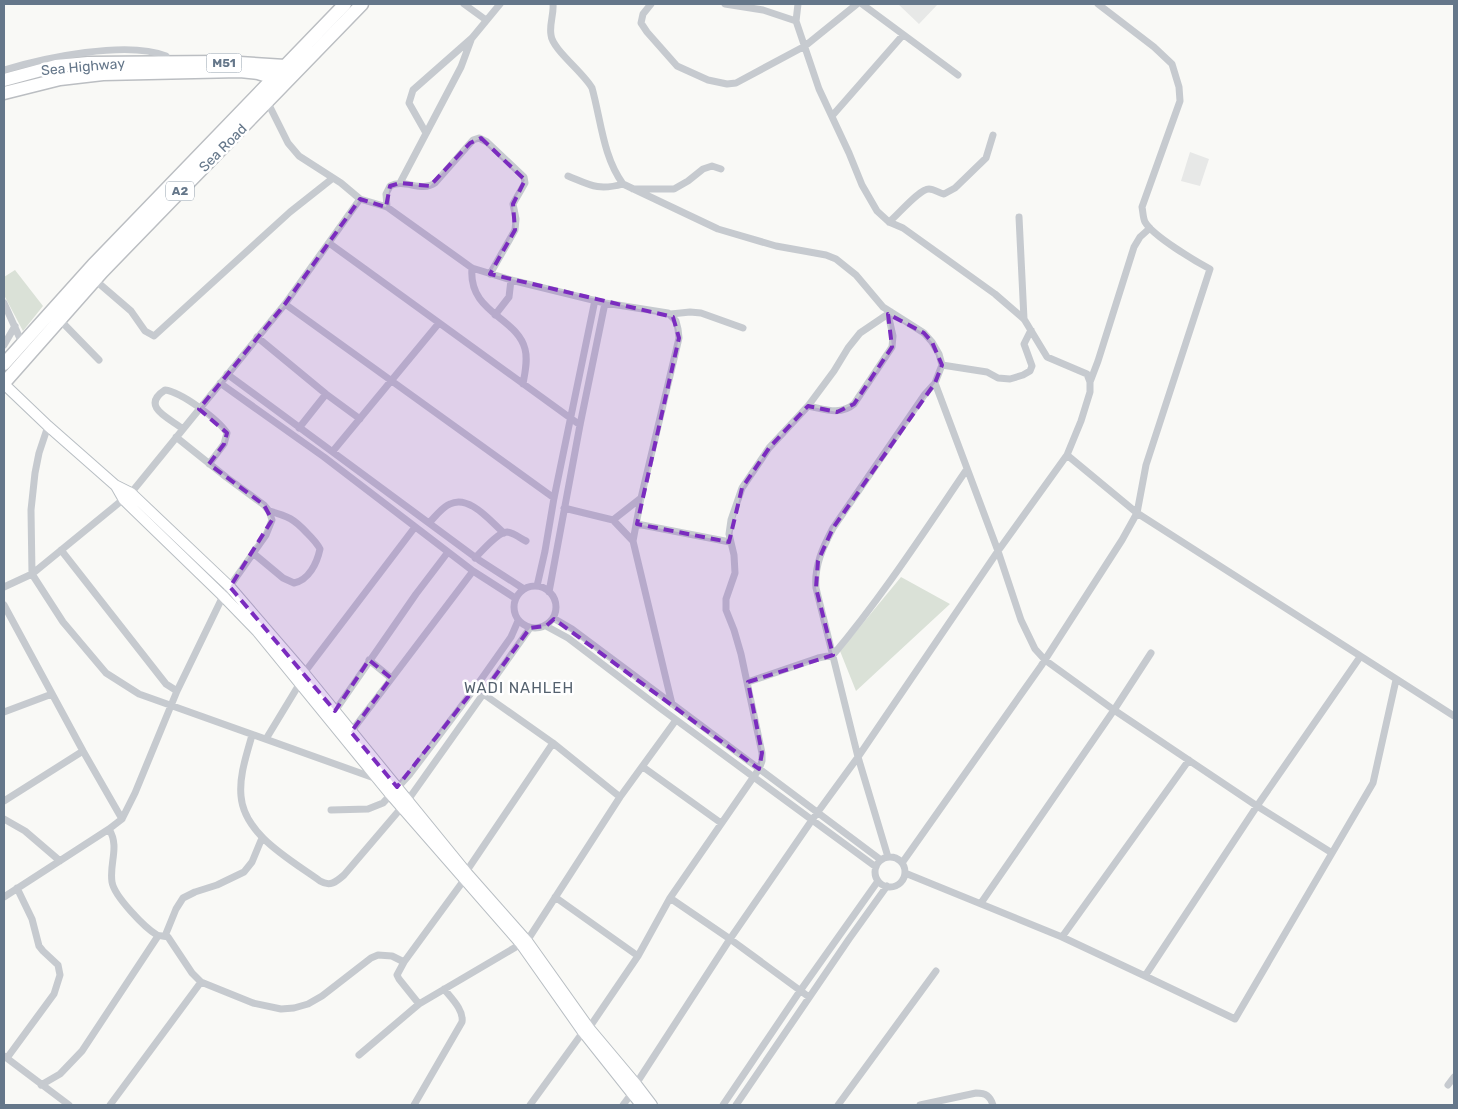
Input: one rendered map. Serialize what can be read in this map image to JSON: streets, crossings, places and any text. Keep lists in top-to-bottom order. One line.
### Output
{"streets":{"highway":["M51","Sea Highway","Sea Road","A2"]},"crossings":[["M51","Sea Highway"],["M51","Sea Road"]],"districts":["WADI NAHLEH"]}
